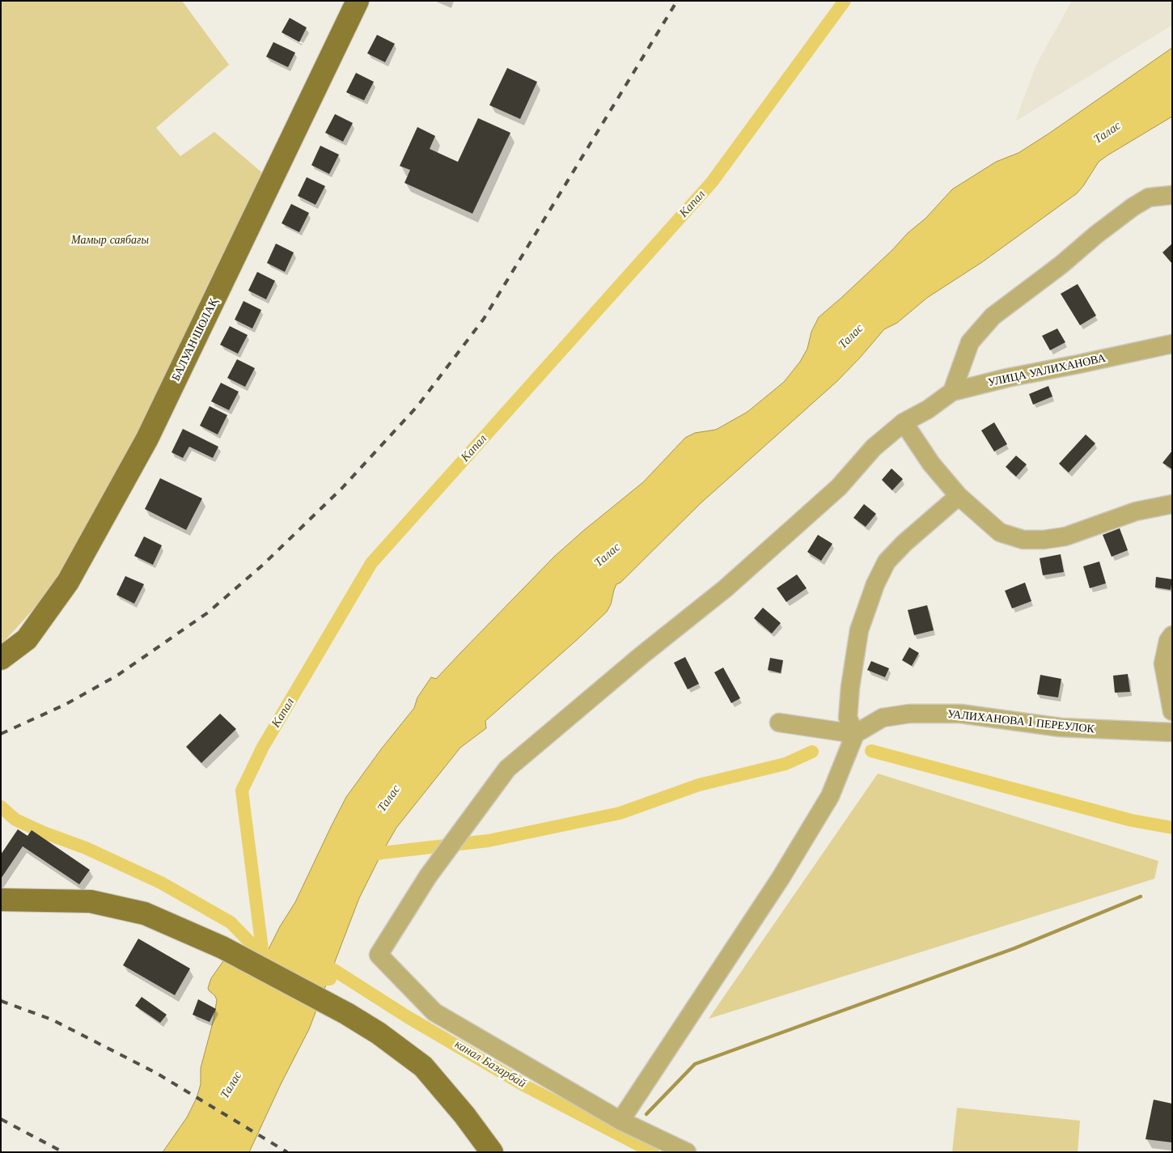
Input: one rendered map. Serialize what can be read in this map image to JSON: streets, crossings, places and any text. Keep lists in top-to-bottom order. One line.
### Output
{"streets":{"main road":["БАЛУАН ШОЛАҚ"],"street":["УЛИЦА УАЛИХАНОВА","УАЛИХАНОВА 1 ПЕРЕУЛОК"]},"water":["Талас","Капал","канал Базарбай"],"parks":["Мамыр саябағы"]}
